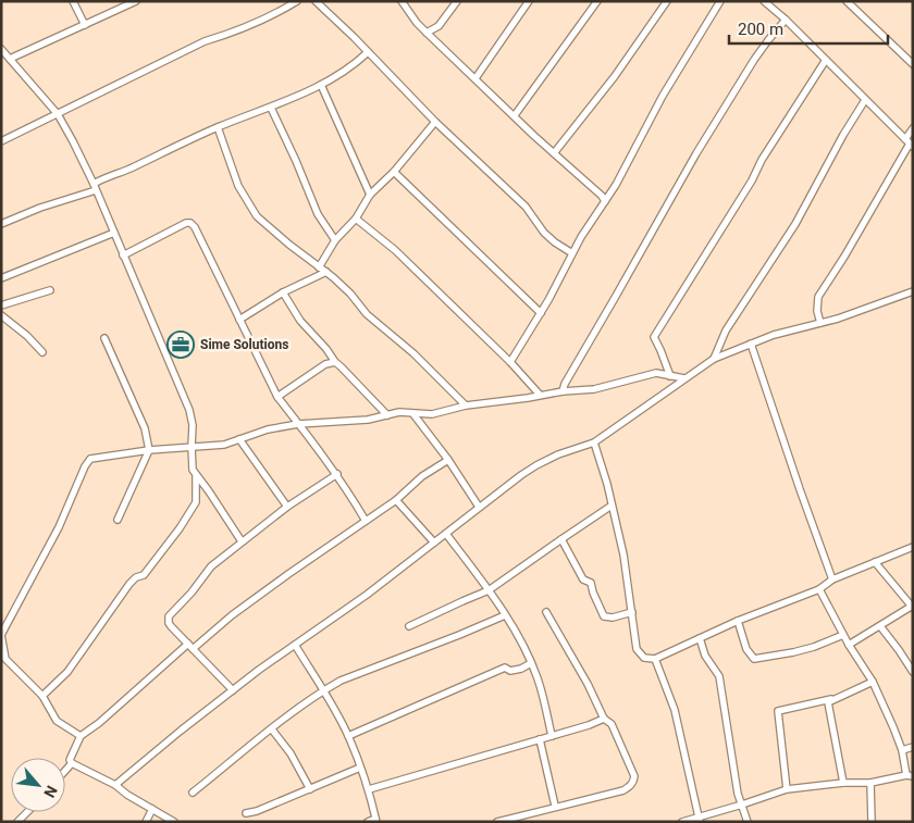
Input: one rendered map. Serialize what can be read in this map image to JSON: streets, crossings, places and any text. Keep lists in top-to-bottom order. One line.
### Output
{"places":{"office":["Sime Solutions"]},"scale_bar":"200 m","north":"bottom right"}
